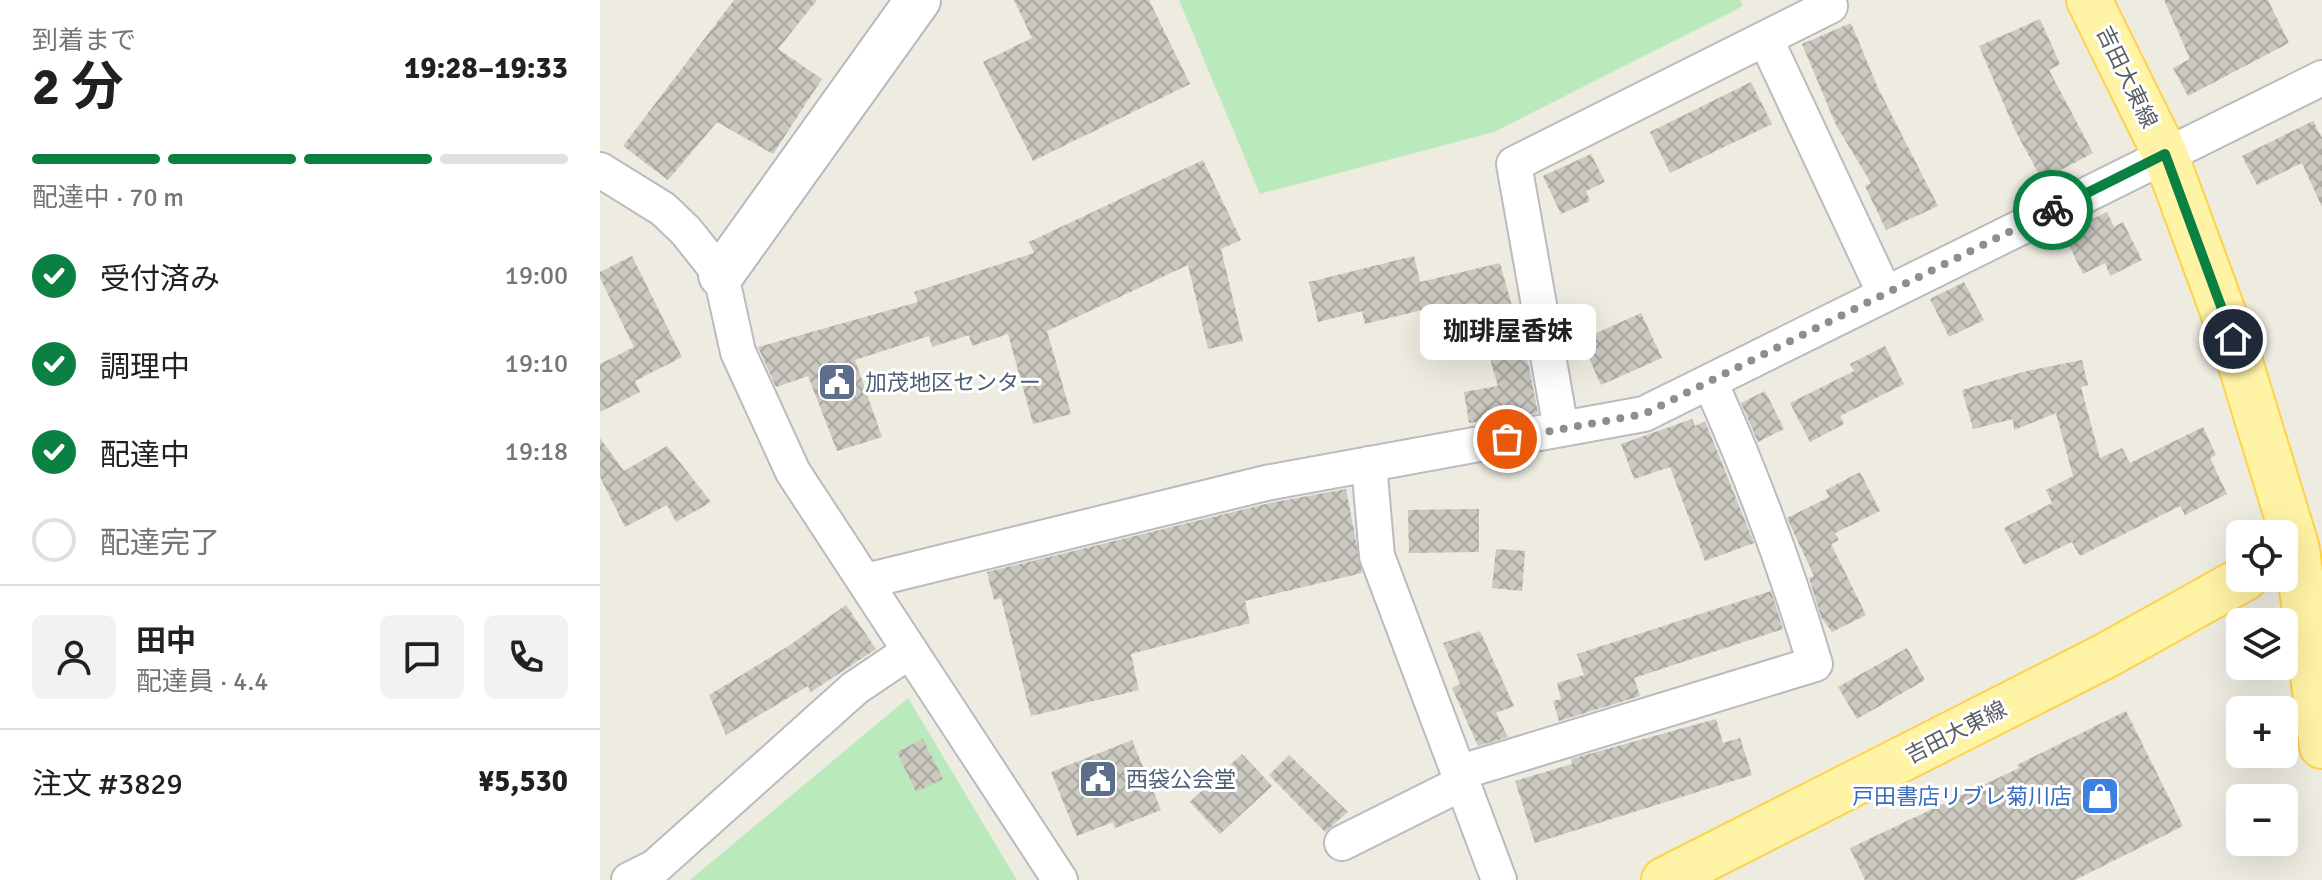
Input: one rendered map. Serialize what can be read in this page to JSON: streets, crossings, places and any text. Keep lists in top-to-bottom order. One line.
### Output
{"streets":{"main road":["吉田大東線"]},"places":{"public building":["加茂地区センター","西袋公会堂"],"other":["珈琲屋香妹"],"shop":["戸田書店リブレ菊川店"]},"page":{"heading":["2 分","到着まで","19:28–19:33"],"panel":["田中","配達員 · 4.4","注文 #3829","¥5,530"],"bar":"配達中 · 70 m","list":[["受付済み","19:00"],["調理中","19:10"],["配達中","19:18"],"配達完了"],"bubble":"珈琲屋香妹","map_buttons":["+","−"]}}
